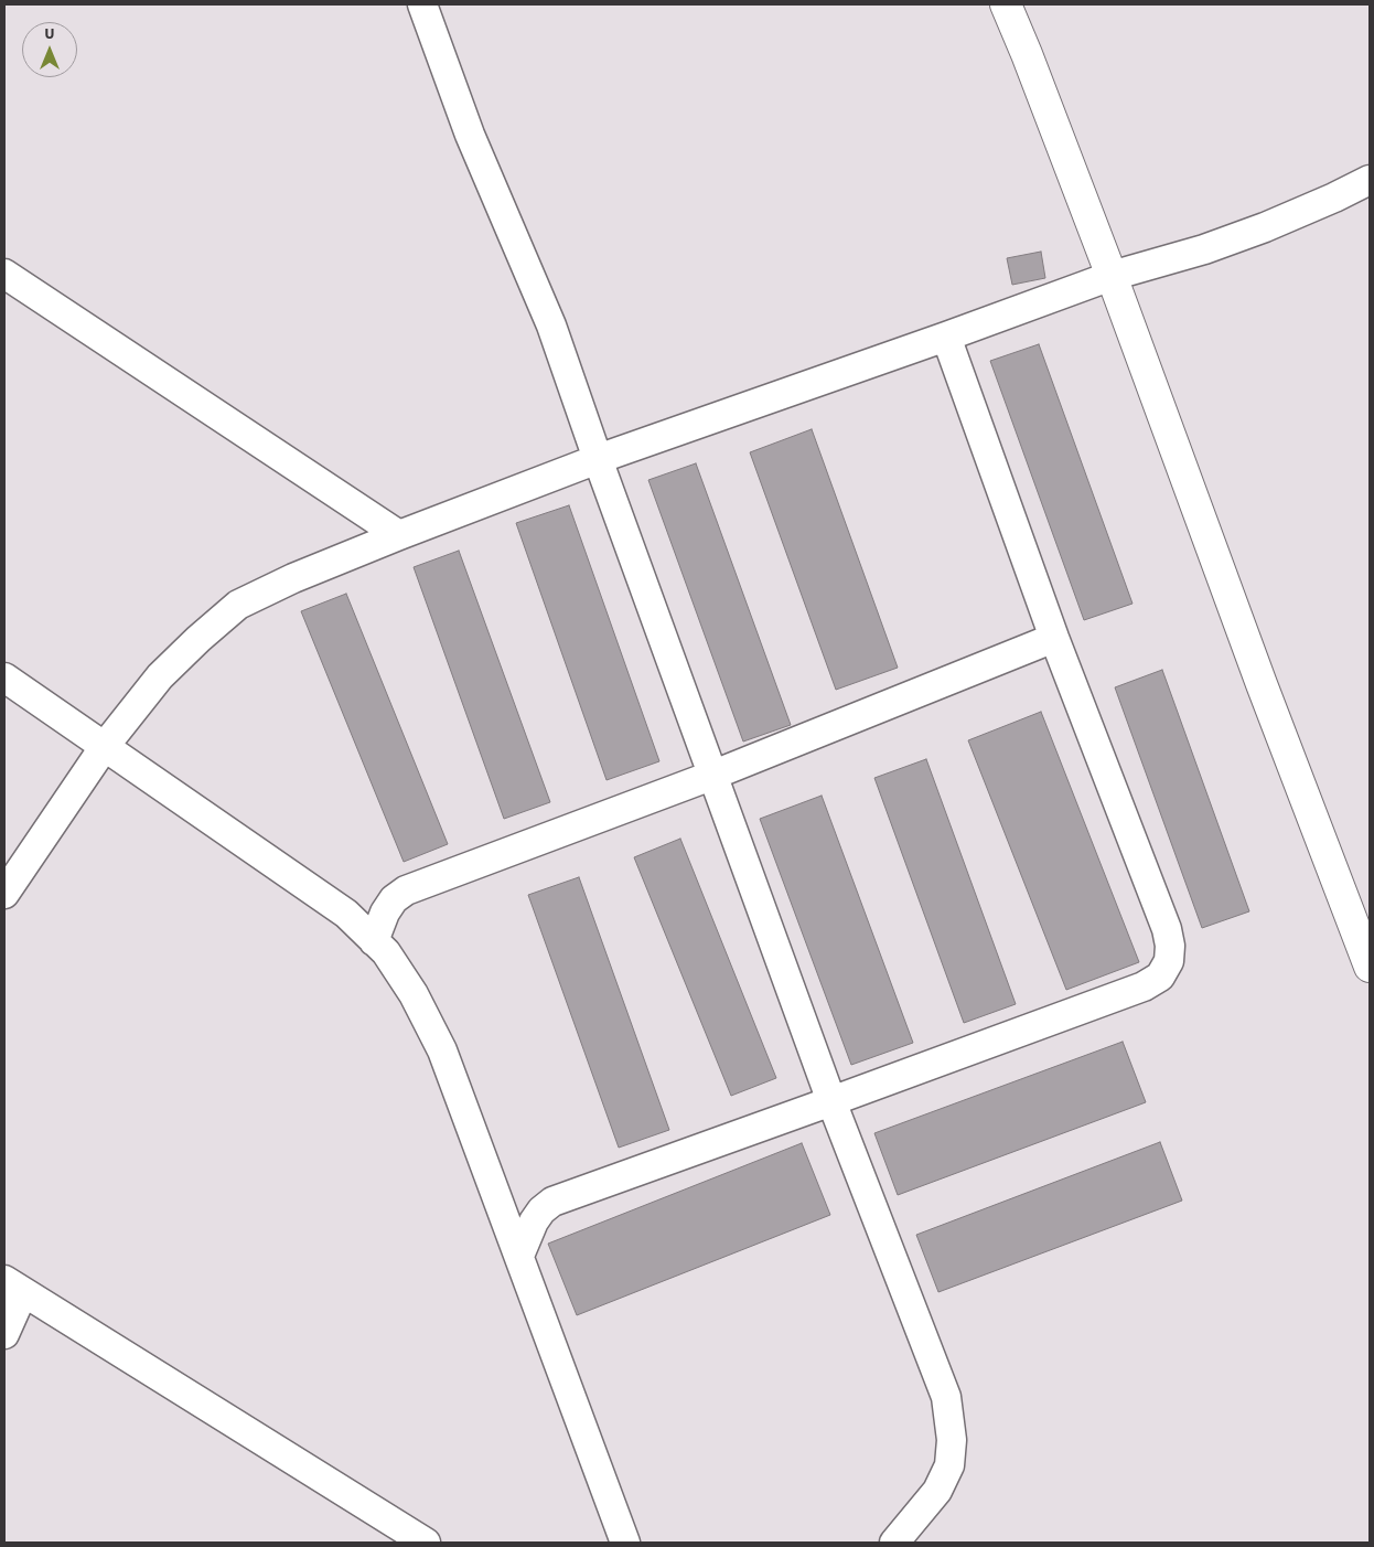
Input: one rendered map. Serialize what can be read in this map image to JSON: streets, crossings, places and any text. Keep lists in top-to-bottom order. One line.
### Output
{"north":"top"}
